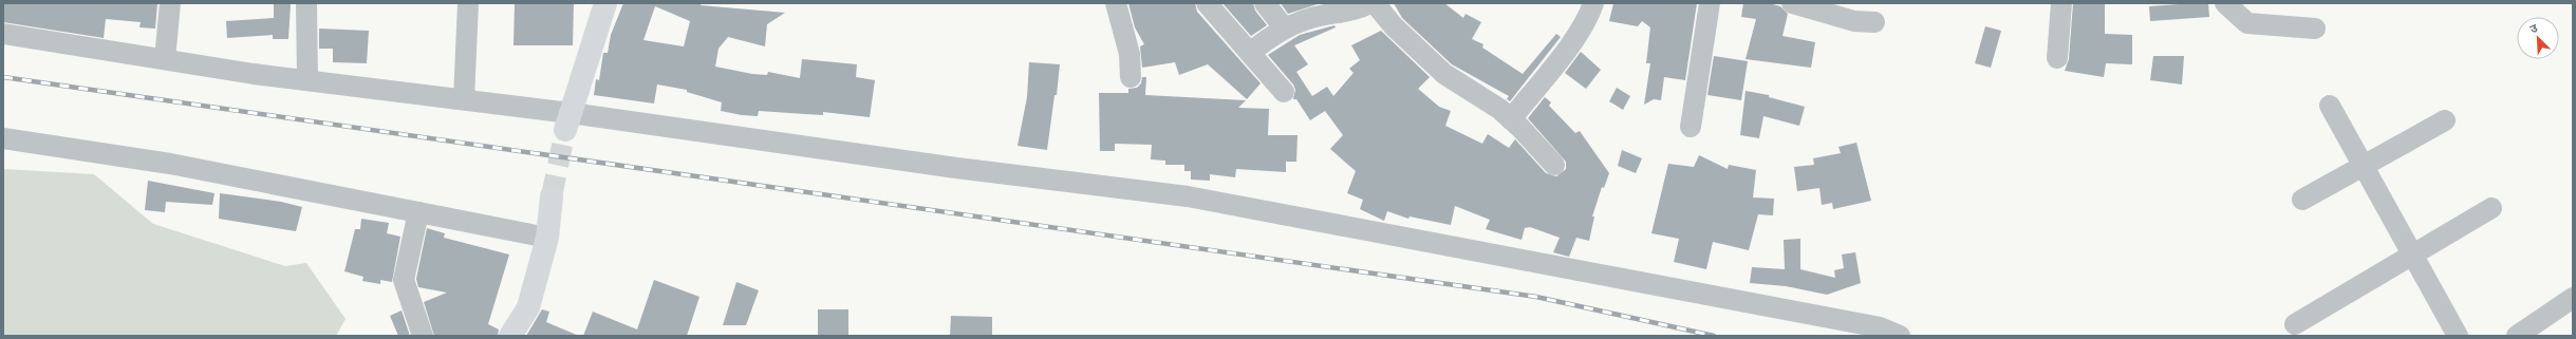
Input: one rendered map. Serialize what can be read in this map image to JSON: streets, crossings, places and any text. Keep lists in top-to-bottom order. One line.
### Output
{"north":"top left"}
